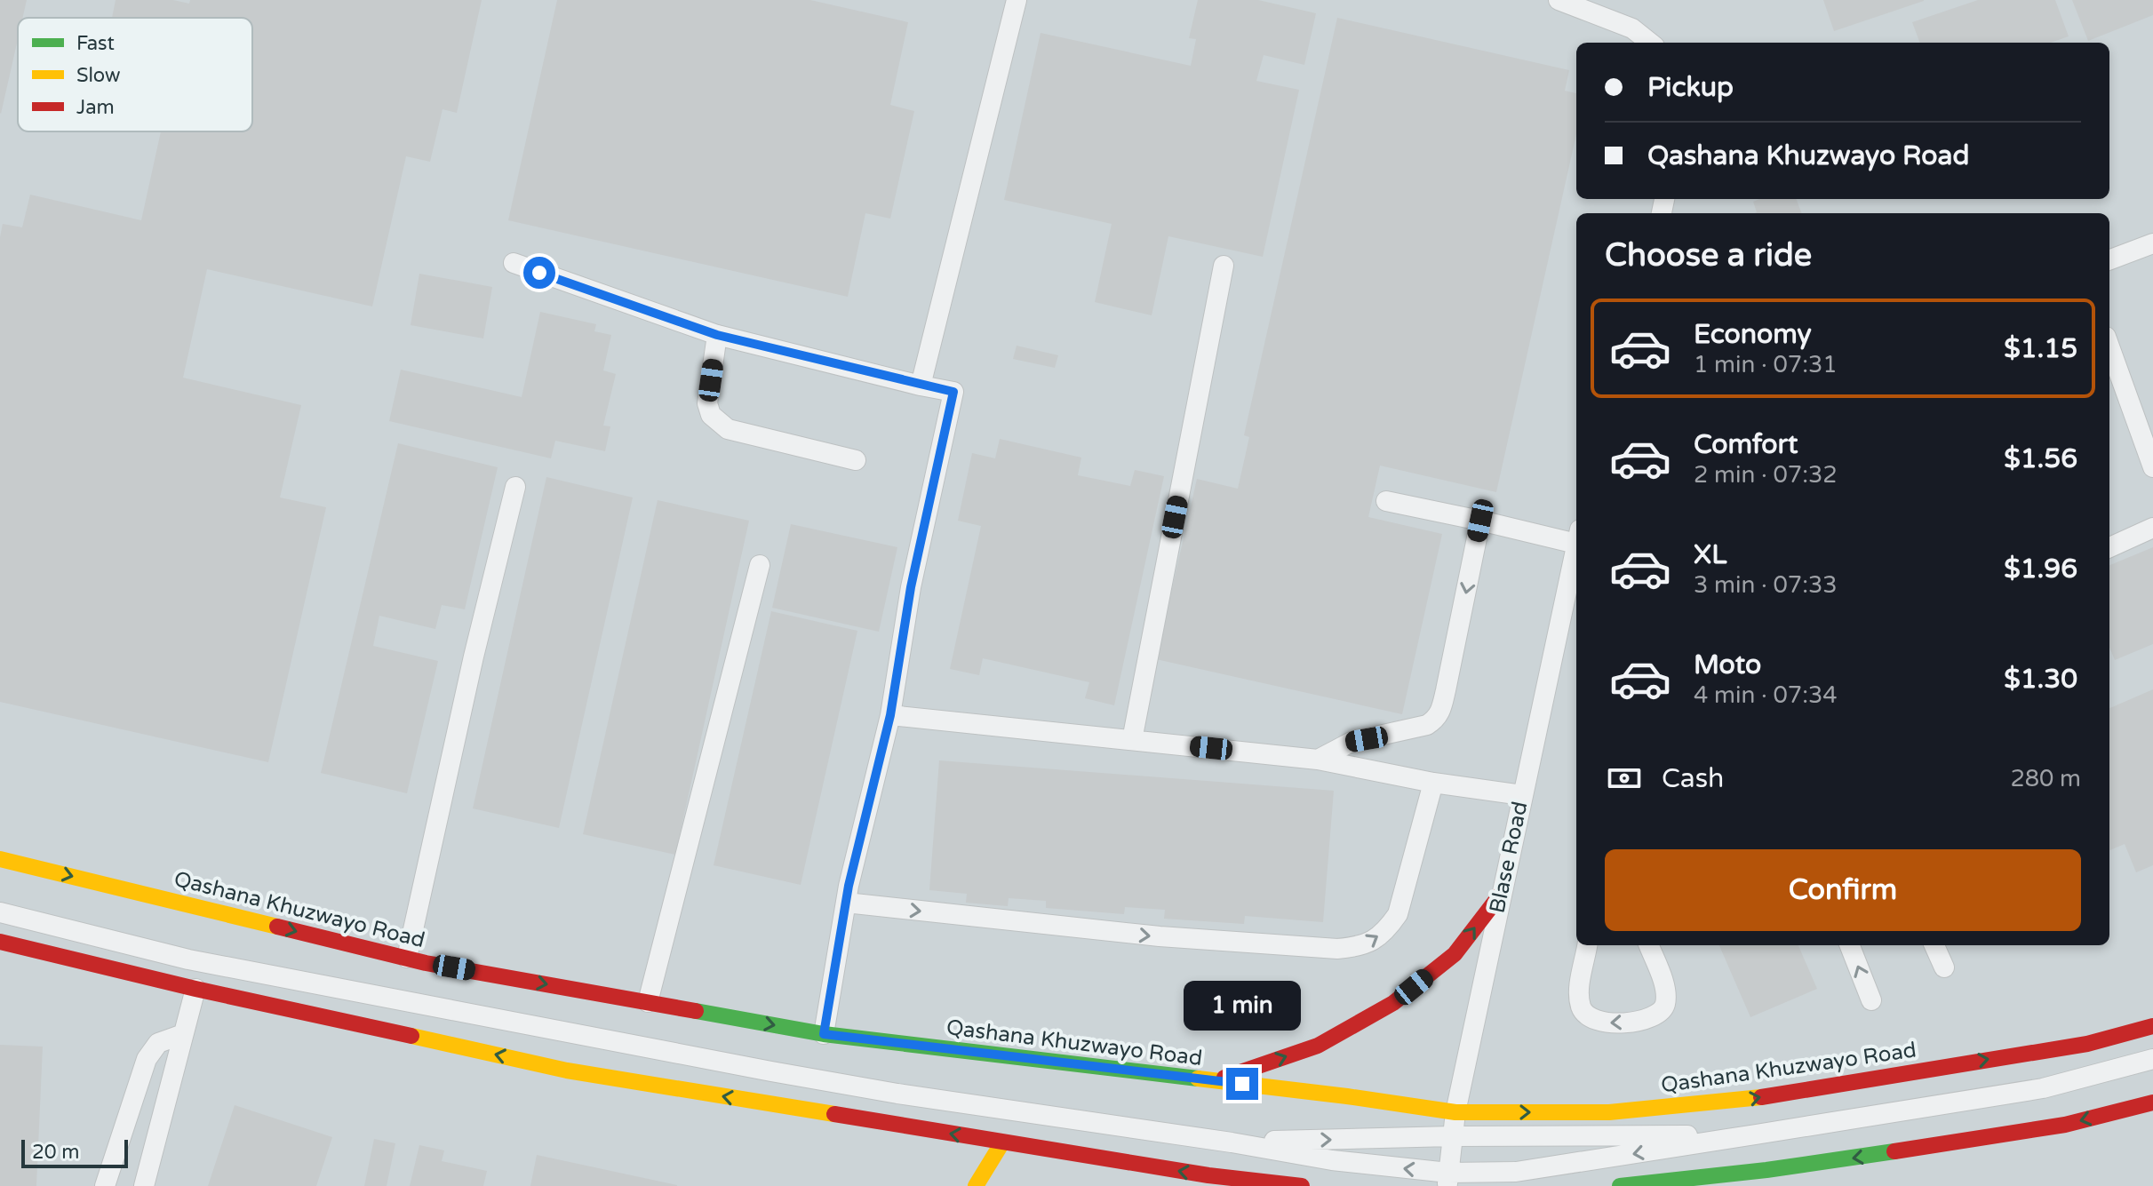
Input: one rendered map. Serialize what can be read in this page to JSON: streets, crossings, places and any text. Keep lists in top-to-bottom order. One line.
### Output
{"streets":{"main road":["Qashana Khuzwayo Road"],"lane":["Blase Road"]},"crossings":[["Blase Road","Qashana Khuzwayo Road"]],"legend":["Fast","Slow","Jam"],"scale_bar":"20 m","page":{"banner":["Pickup","Qashana Khuzwayo Road"],"heading":"Choose a ride","list":[{"name":"Economy","note":"1 min · 07:31","value":"$1.15"},{"name":"Comfort","note":"2 min · 07:32","value":"$1.56"},{"name":"XL","note":"3 min · 07:33","value":"$1.96"},{"name":"Moto","note":"4 min · 07:34","value":"$1.30"}],"pay":["Cash","280 m"],"buttons":"Confirm","bubble":"1 min","scale":"20 m"}}
